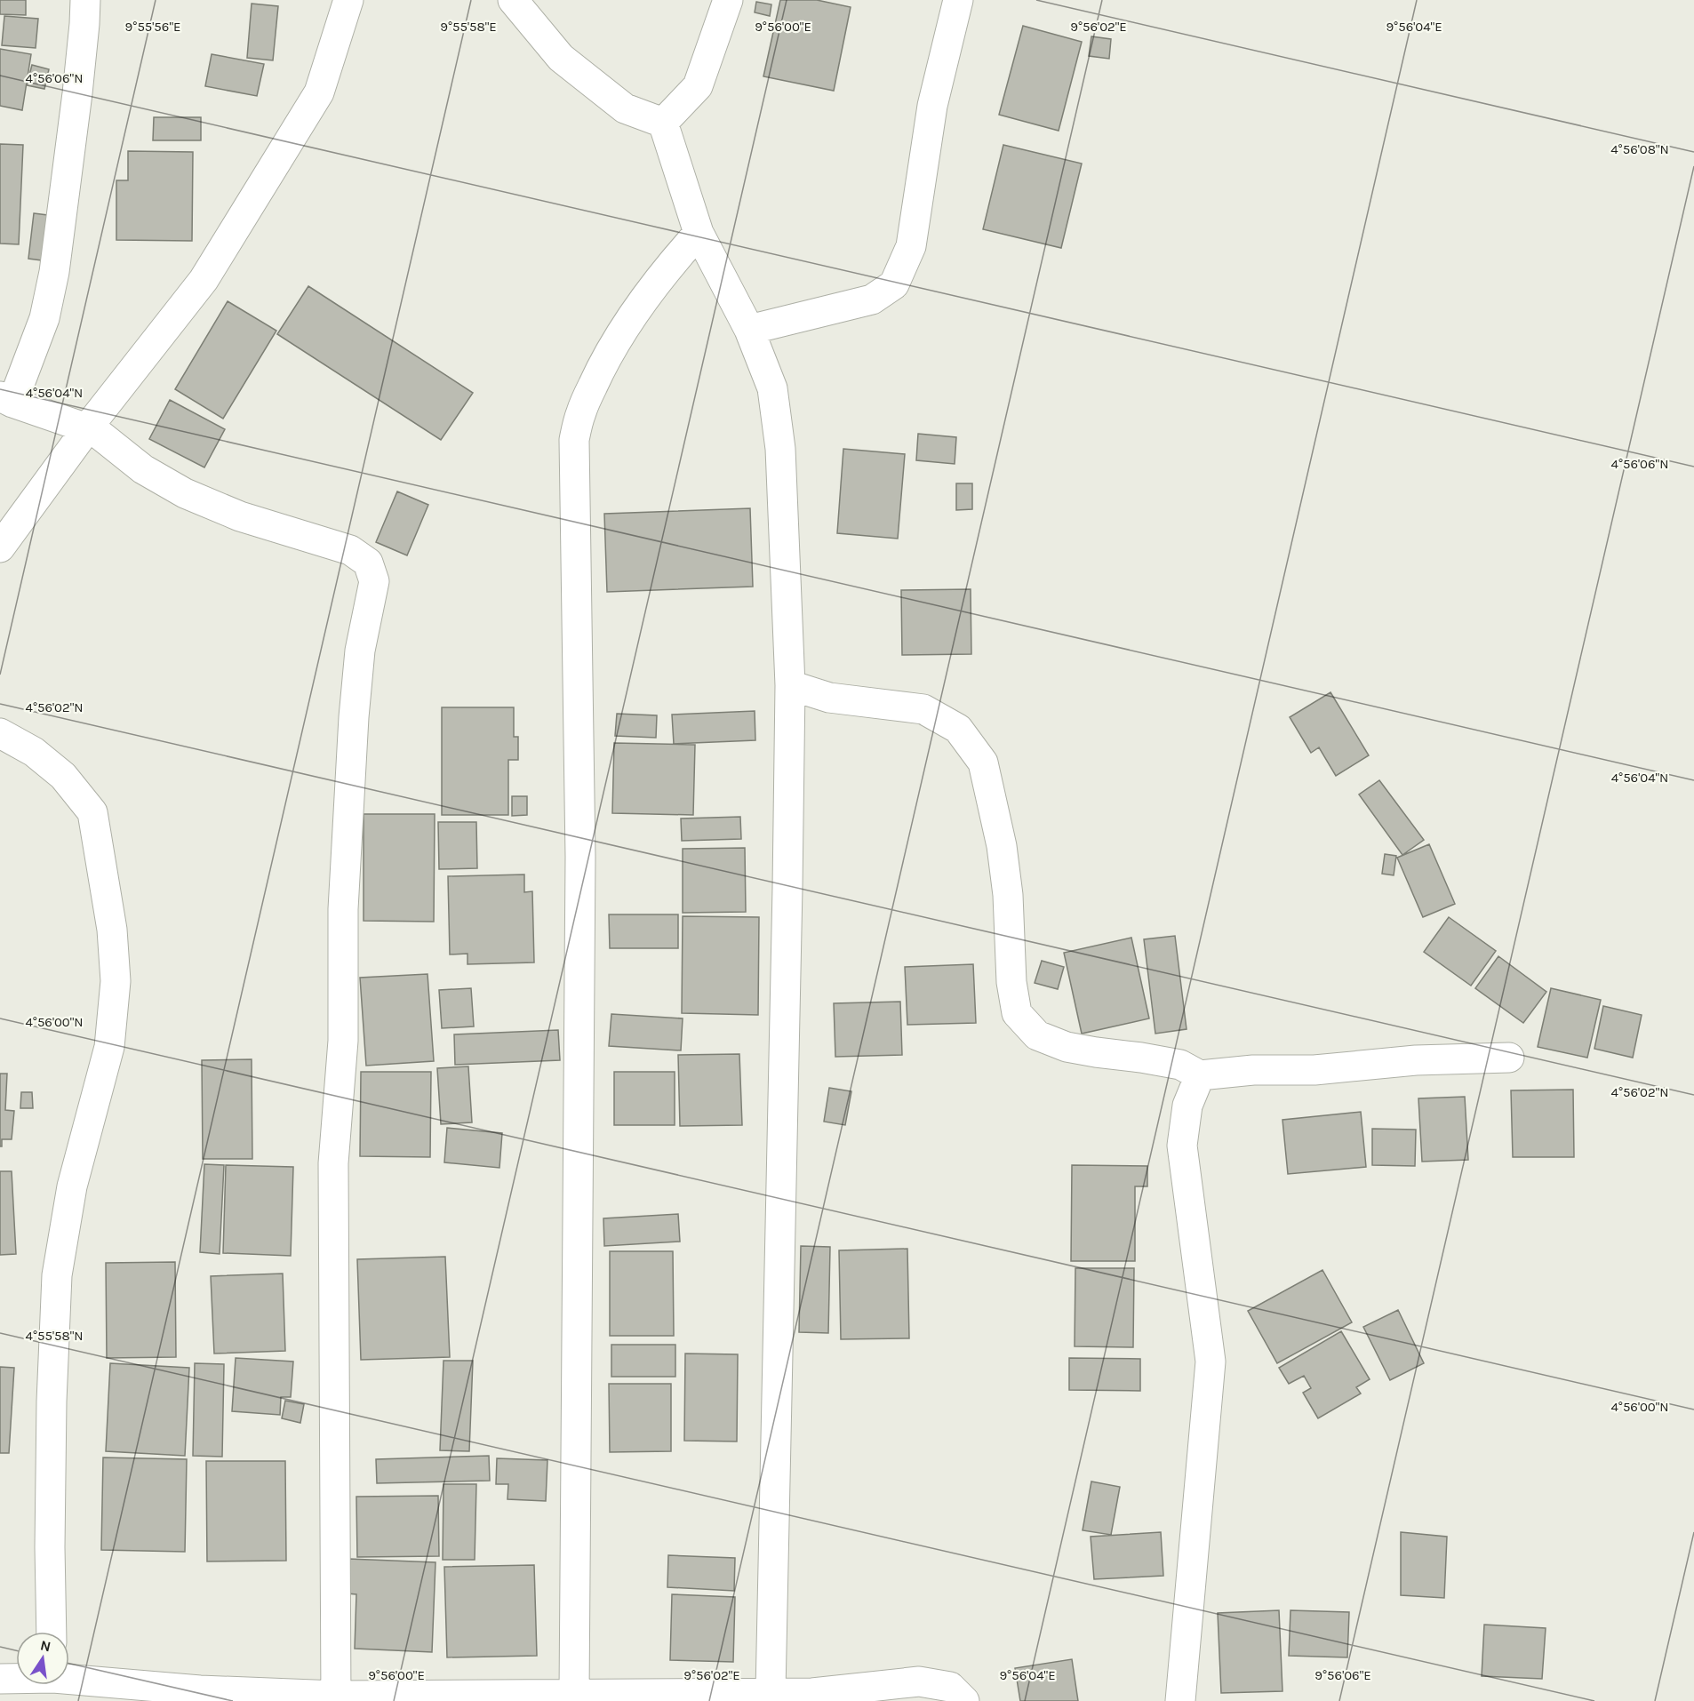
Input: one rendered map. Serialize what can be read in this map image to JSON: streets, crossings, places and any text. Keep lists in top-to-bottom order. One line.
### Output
{"north":"top","coordinates":["9°55'56\"E","9°55'58\"E","9°56'00\"E","9°56'02\"E","9°56'04\"E","4°56'06\"N","4°56'08\"N","4°56'04\"N","4°56'02\"N","4°56'00\"N","4°55'58\"N","9°56'06\"E"]}
